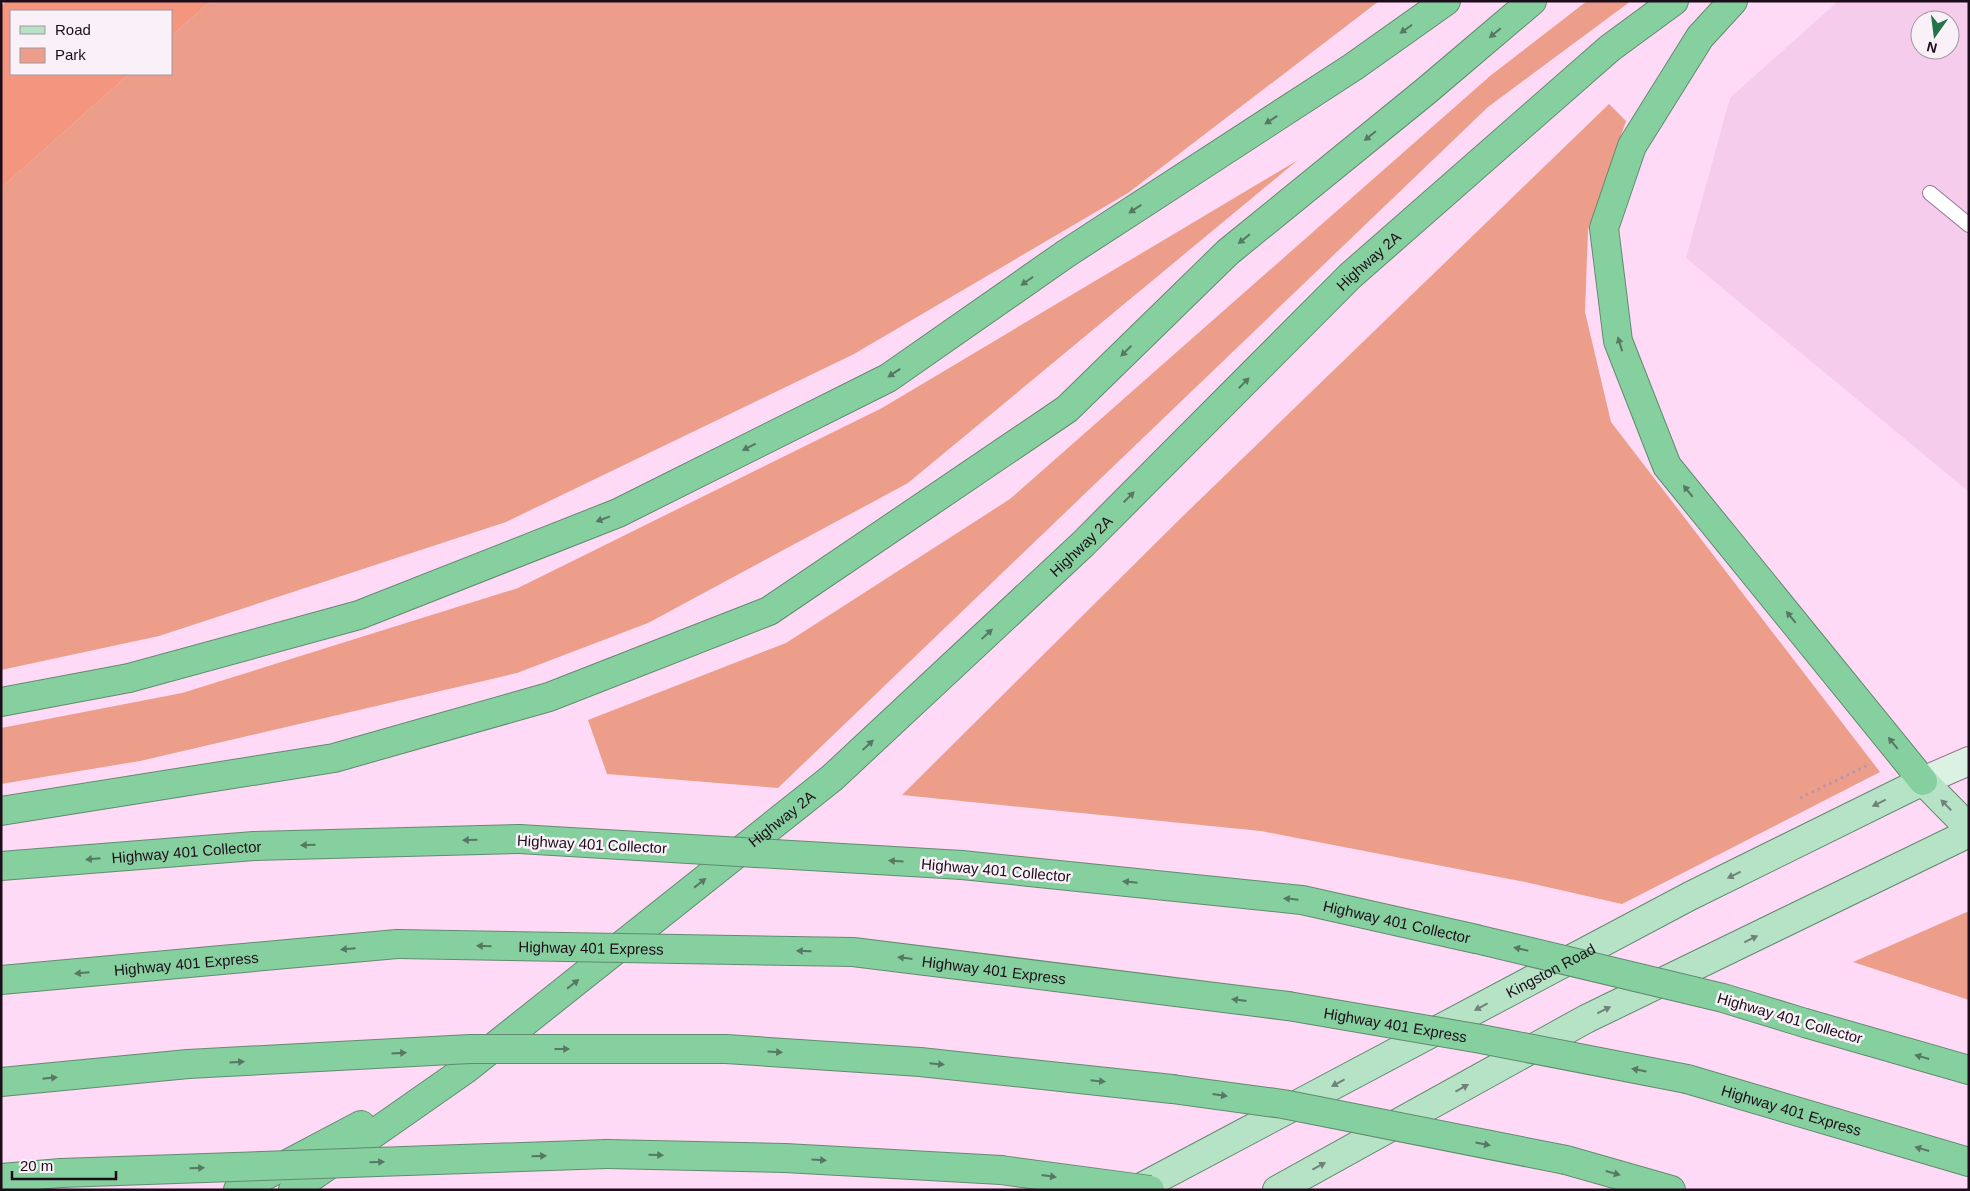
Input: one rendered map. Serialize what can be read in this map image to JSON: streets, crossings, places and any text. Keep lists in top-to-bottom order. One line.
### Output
{"streets":{"highway":["Highway 2A","Highway 401 Collector","Highway 401 Express"],"main road":["Kingston Road"]},"legend":["Road","Park"],"scale_bar":"20 m","north":"bottom"}
